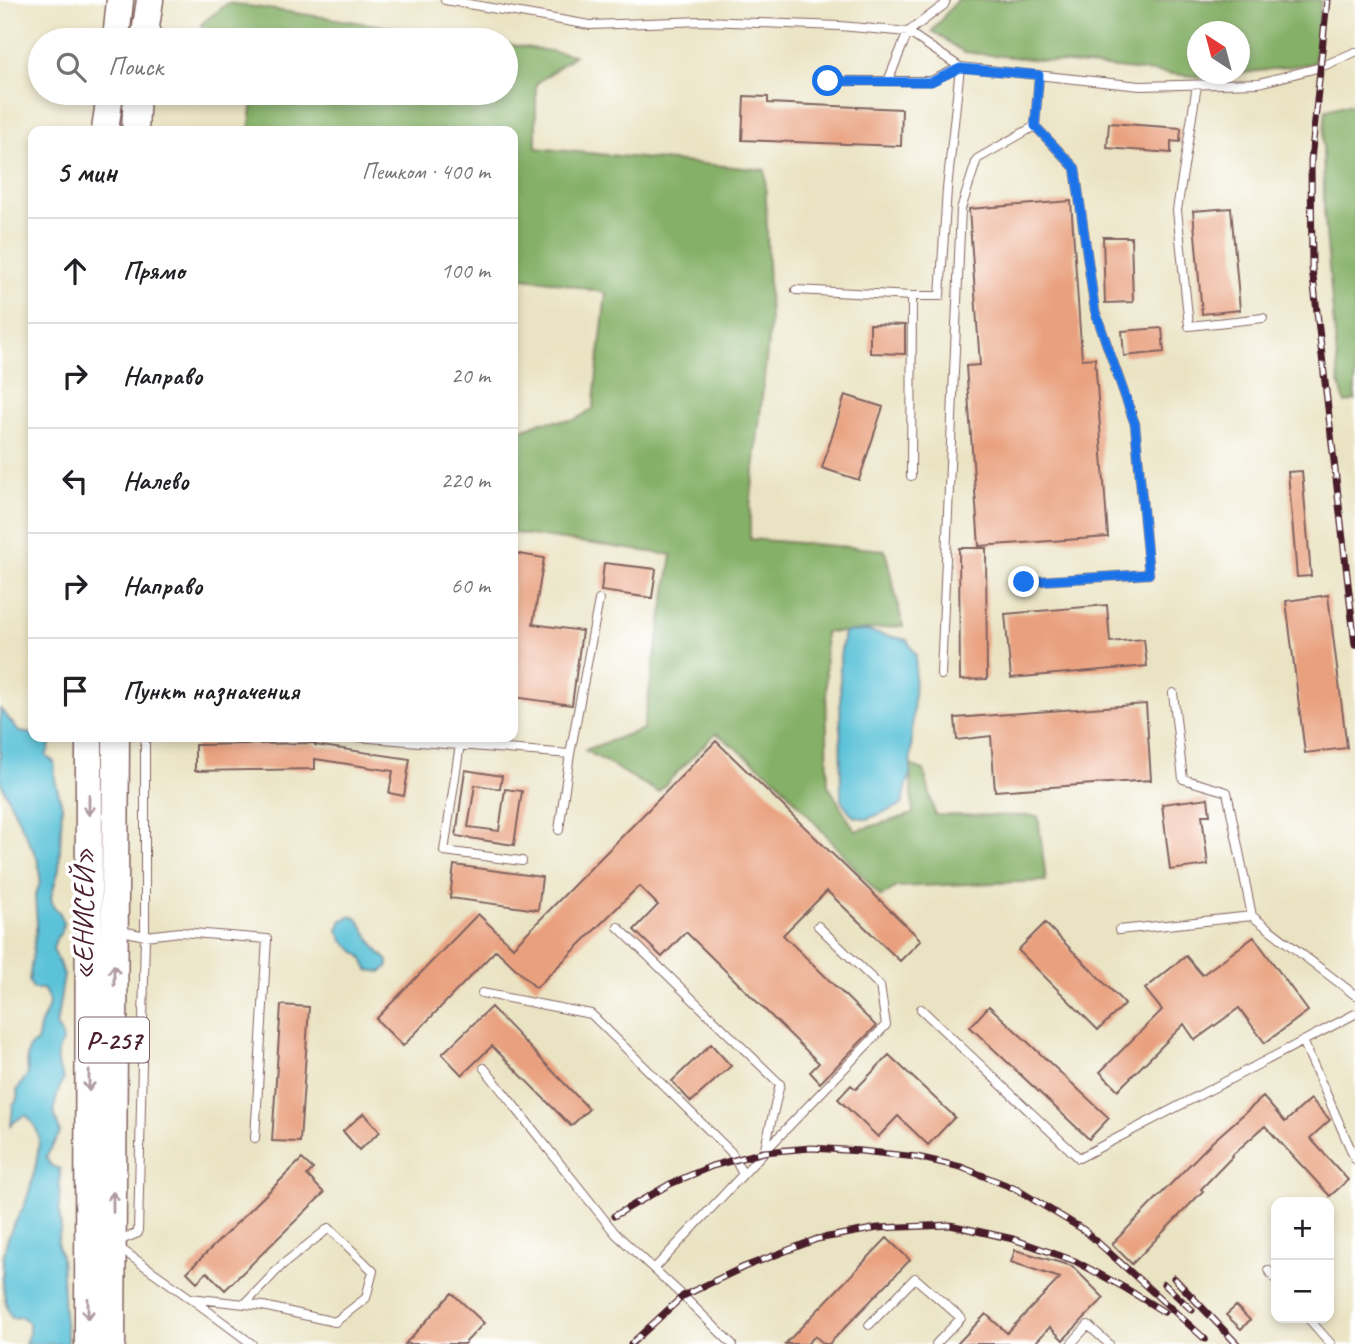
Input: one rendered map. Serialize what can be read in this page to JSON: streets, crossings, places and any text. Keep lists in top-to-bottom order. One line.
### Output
{"streets":{"highway":["«ЕНИСЕЙ»","Р-257"]},"north":"top left","page":{"search":"Поиск","heading":["5 мин","Пешком · 400 m"],"list":[["Прямо","100 m"],["Направо","20 m"],["Налево","220 m"],["Направо","60 m"],"Пункт назначения"],"map_buttons":["+","−"]}}
